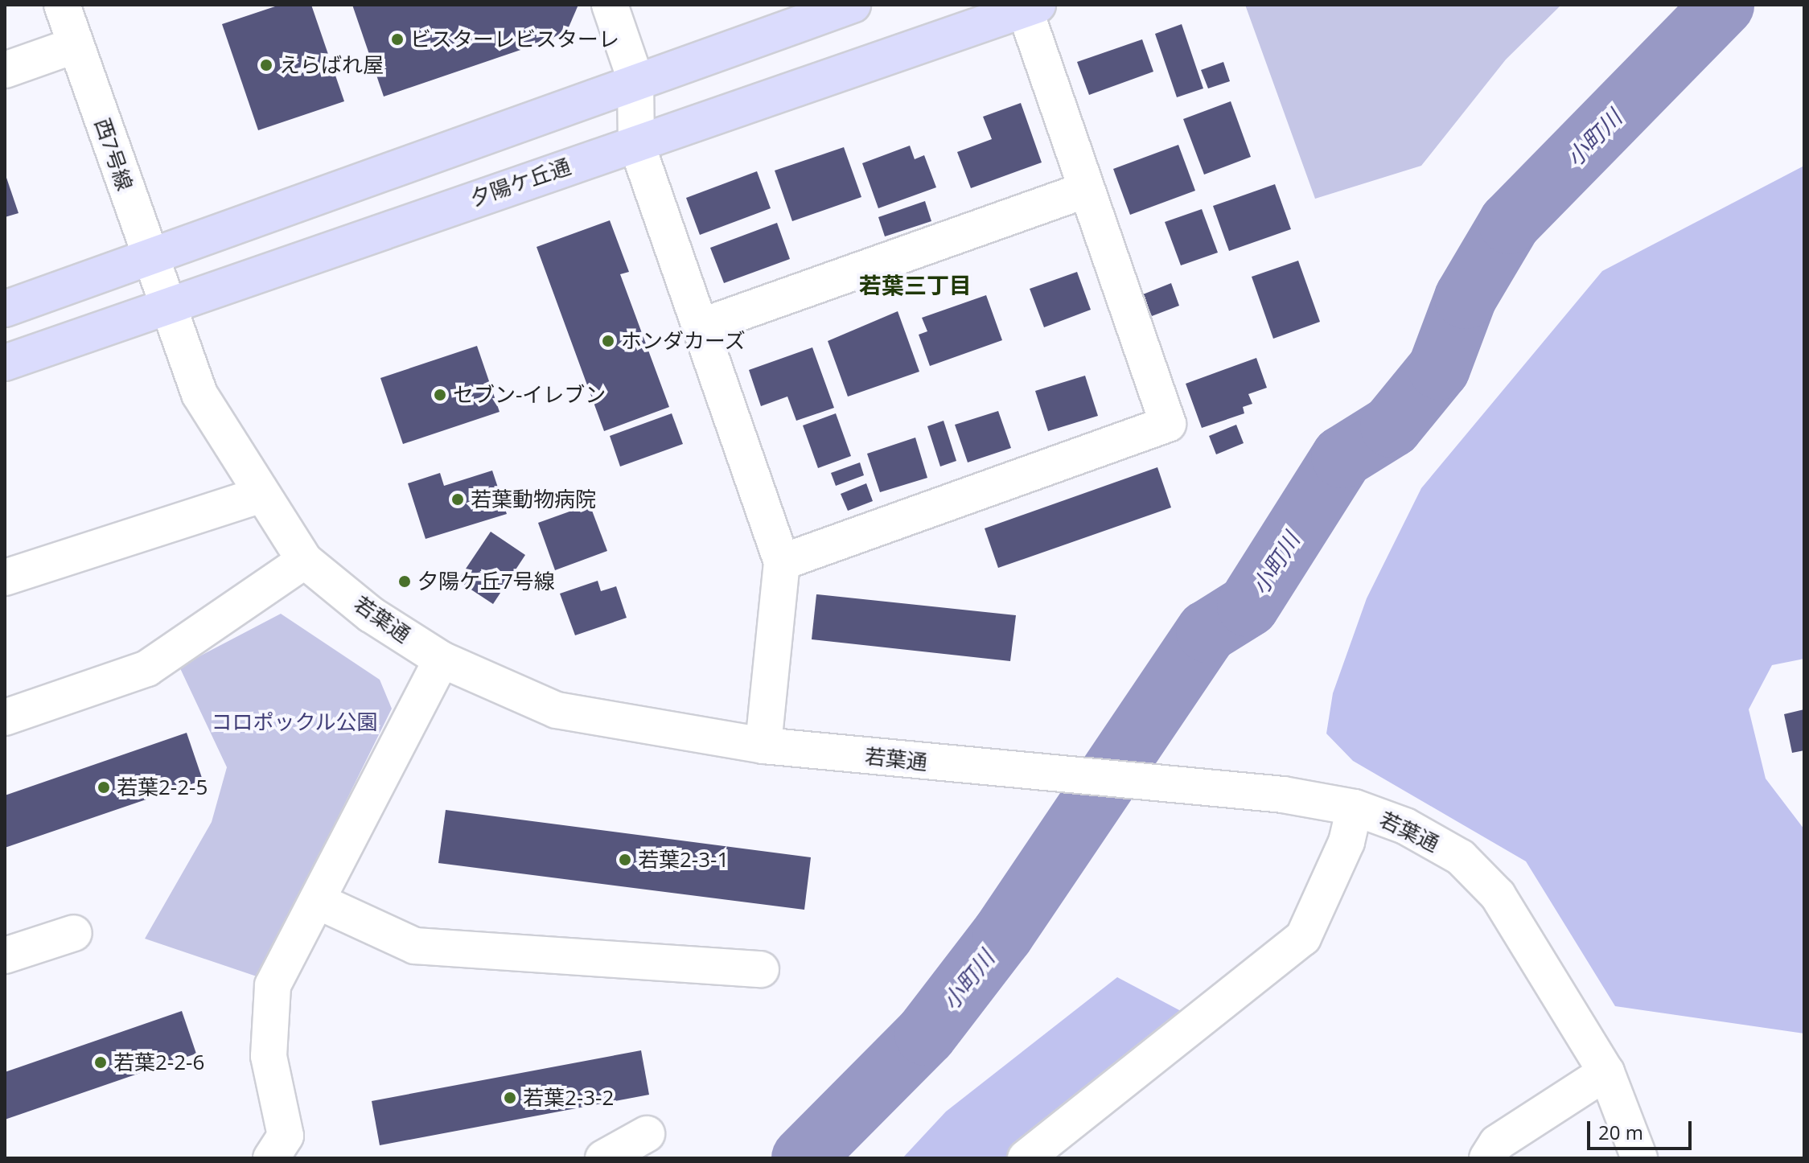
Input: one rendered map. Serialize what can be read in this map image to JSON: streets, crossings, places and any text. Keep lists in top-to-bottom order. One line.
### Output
{"streets":{"main road":["夕陽ケ丘通"],"street":["西7号線","若葉通"]},"crossings":[["西7号線","夕陽ケ丘通"],["西7号線","若葉通"],["夕陽ケ丘通","若葉通"]],"districts":["若葉三丁目"],"water":["小町川"],"parks":["コロポックル公園"],"places":["ビスターレビスターレ","えらばれ屋","ホンダカーズ","セブン-イレブン","若葉動物病院","夕陽ケ丘7号線","若葉2-2-5","若葉2-3-1","若葉2-2-6","若葉2-3-2"],"scale_bar":"20 m"}
